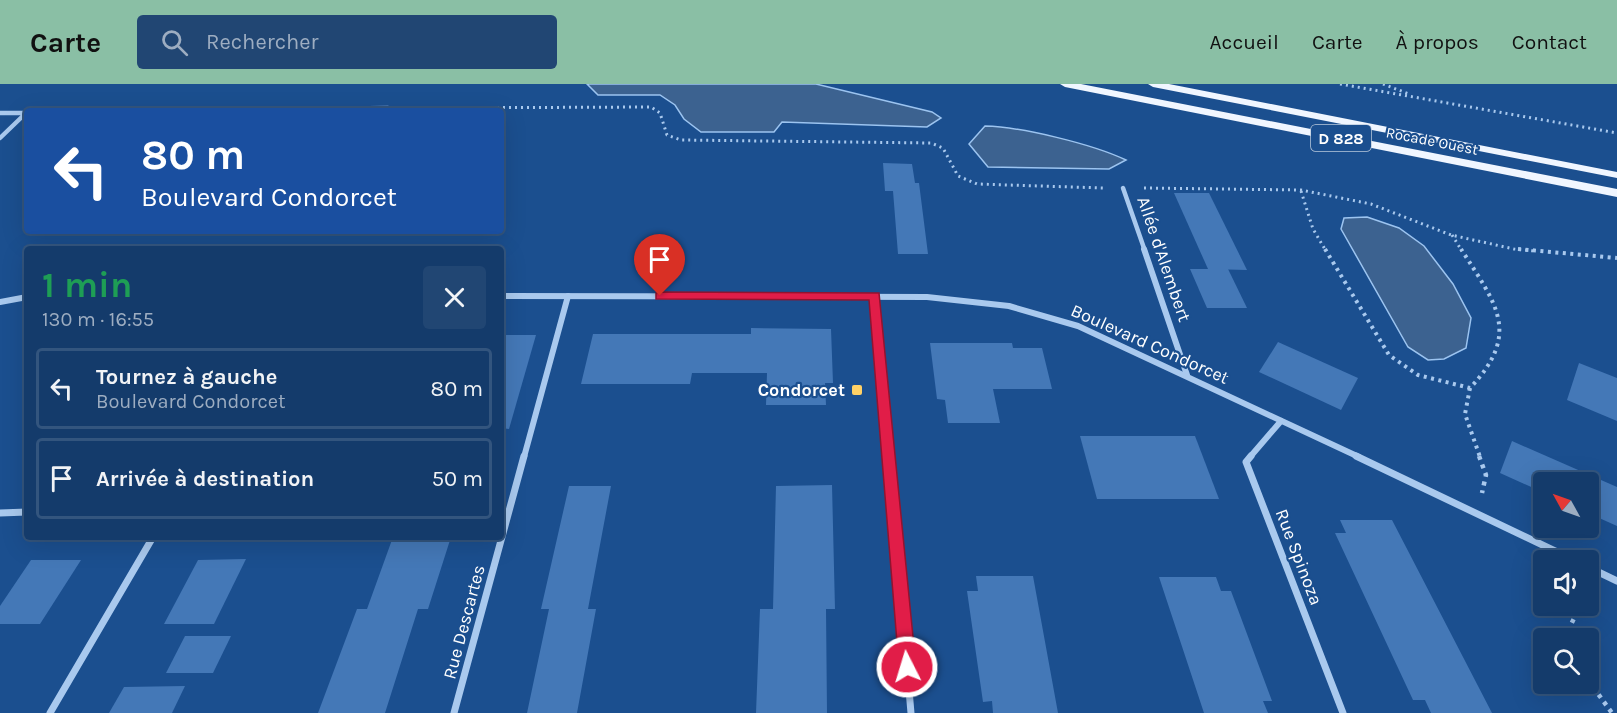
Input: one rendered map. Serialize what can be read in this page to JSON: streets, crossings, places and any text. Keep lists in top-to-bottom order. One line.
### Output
{"streets":{"main road":["D 828","Rocade Ouest"],"street":["Allée d'Alembert","Boulevard Condorcet","Rue Spinoza","Rue Descartes"]},"crossings":[["Allée d'Alembert","Boulevard Condorcet"],["Boulevard Condorcet","Rue Spinoza"],["Boulevard Condorcet","Rue Descartes"]],"places":{"transit":["Condorcet"]},"north":"top left","page":{"header":"Carte","search":"Rechercher","nav":["Accueil","Carte","À propos","Contact"],"turn":["80 m","Boulevard Condorcet"],"heading":["1 min","130 m · 16:55"],"list":[{"name":"Tournez à gauche","note":"Boulevard Condorcet","value":"80 m"},{"name":"Arrivée à destination","value":"50 m"}]}}
